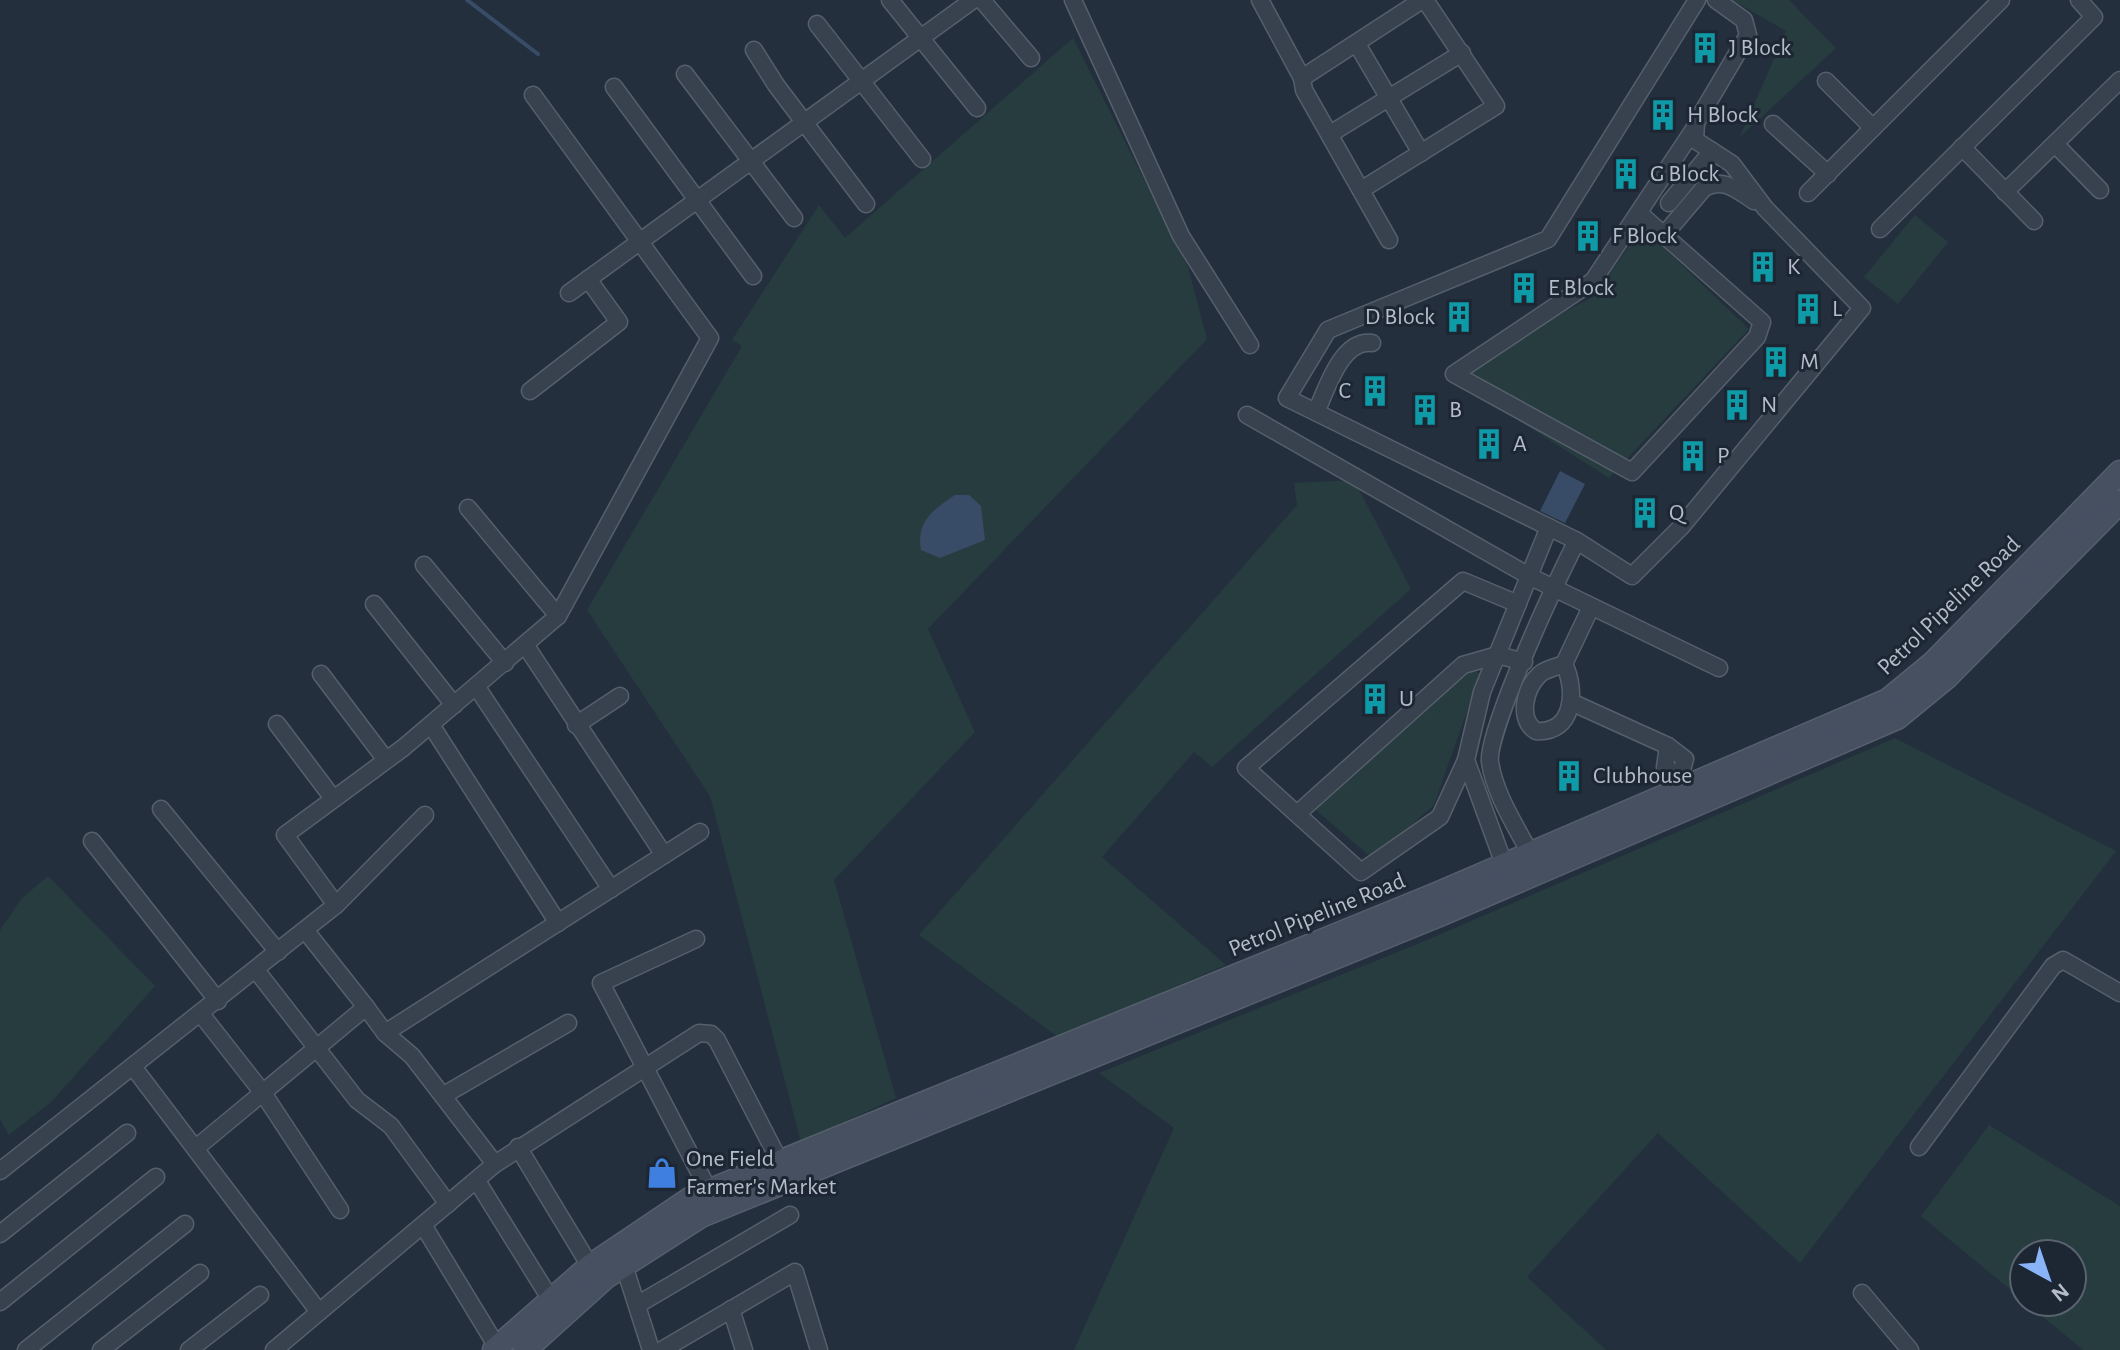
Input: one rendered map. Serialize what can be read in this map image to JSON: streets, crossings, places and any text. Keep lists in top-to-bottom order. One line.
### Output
{"streets":{"main road":["Petrol Pipeline Road"]},"places":{"building":["J Block","H Block","G Block","F Block","K","E Block","L","D Block","M","C","N","B","A","P","Q","U","Clubhouse"],"shop":["One Field Farmer's Market"]},"north":"bottom right"}
